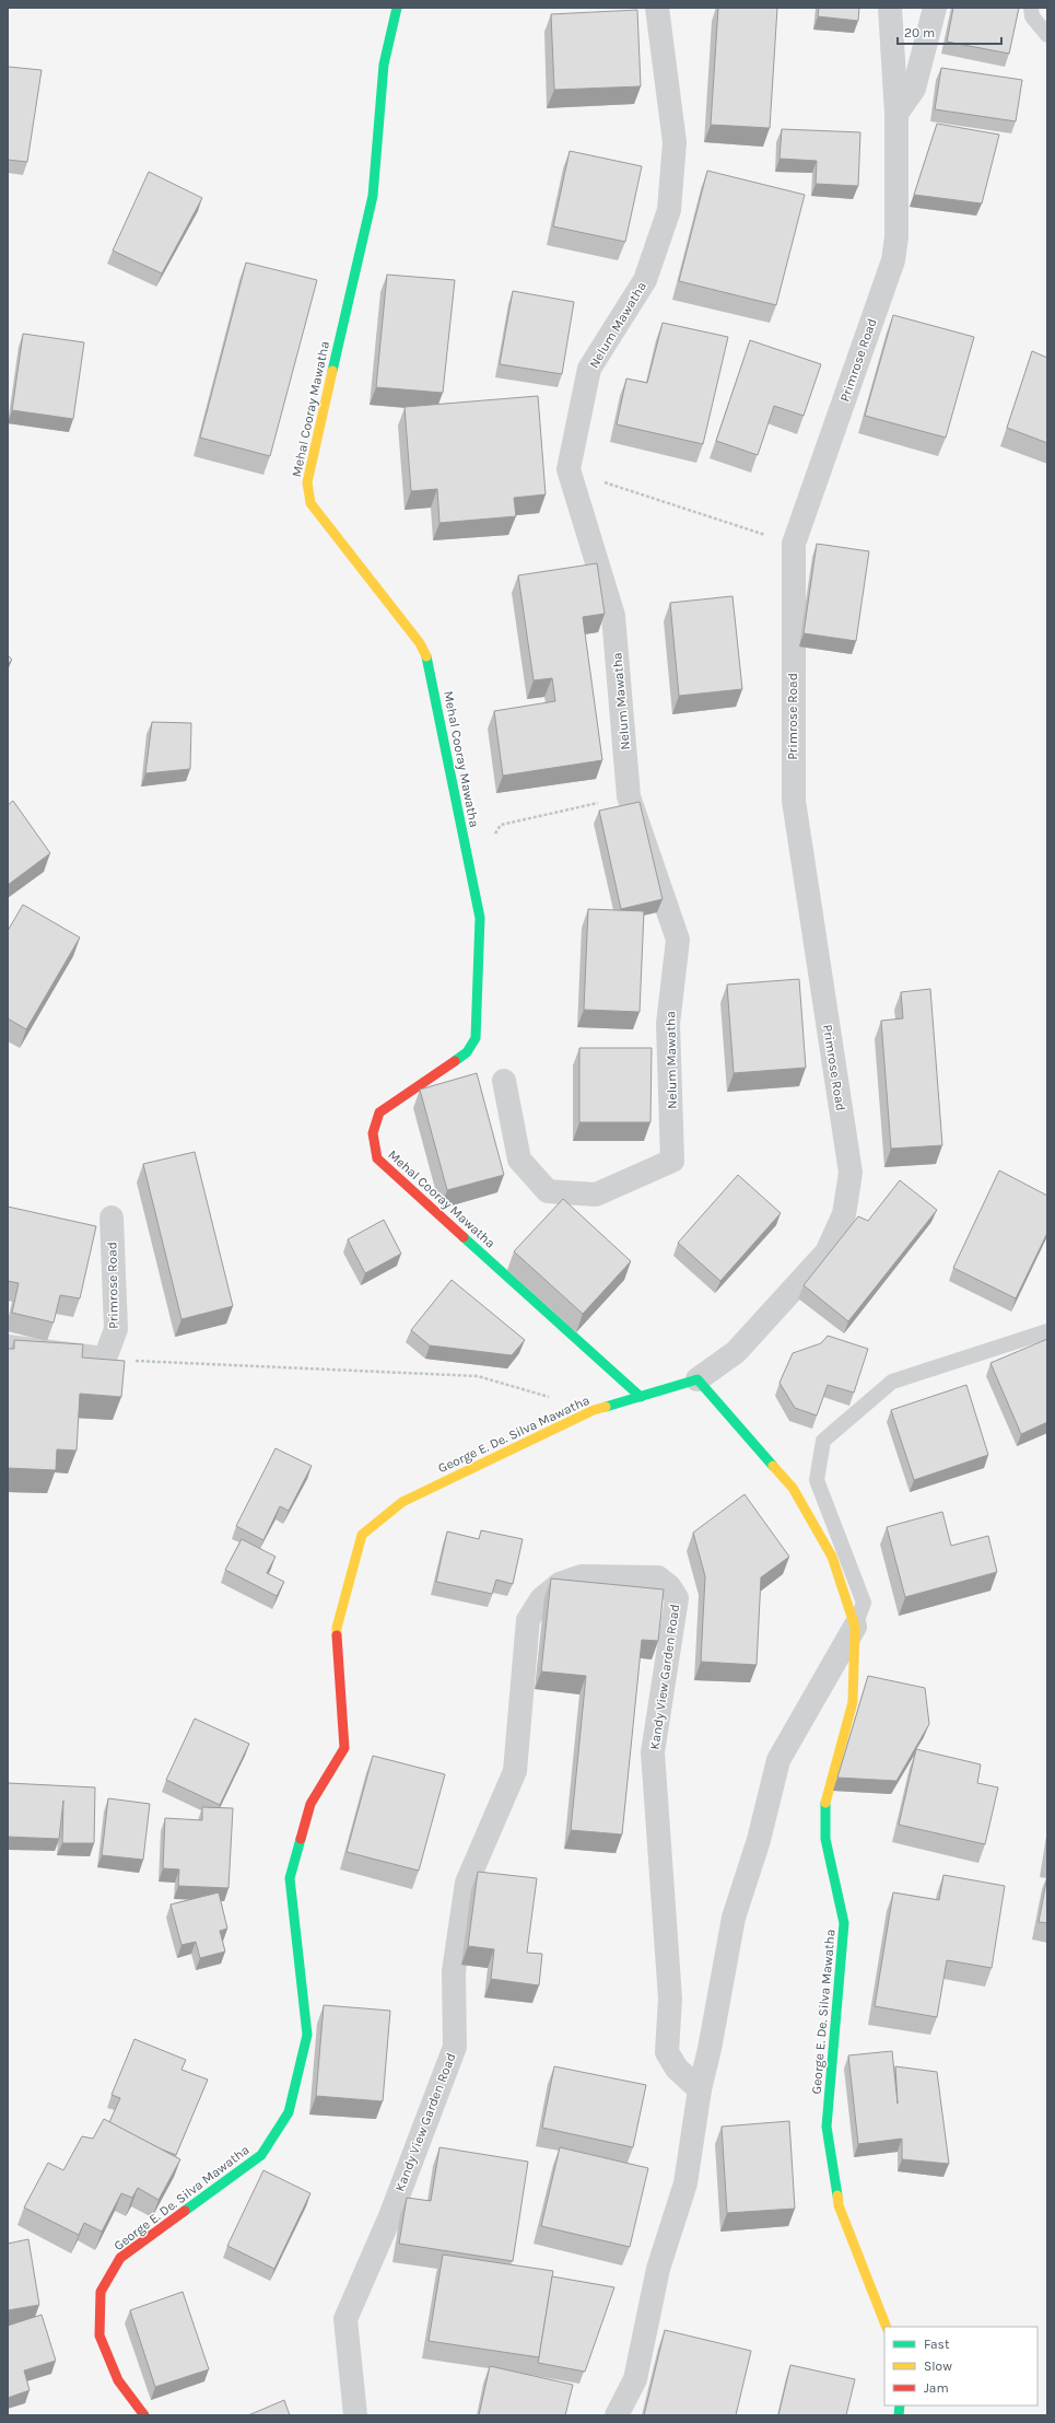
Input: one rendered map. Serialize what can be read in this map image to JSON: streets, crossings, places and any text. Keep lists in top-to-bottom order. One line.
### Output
{"streets":{"street":["Nelum Mawatha","Primrose Road","Mehal Cooray Mawatha","George E. De. Silva Mawatha","Kandy View Garden Road"]},"crossings":[["Primrose Road","George E. De. Silva Mawatha"],["Mehal Cooray Mawatha","George E. De. Silva Mawatha"]],"legend":["Fast","Slow","Jam"],"scale_bar":"20 m"}
